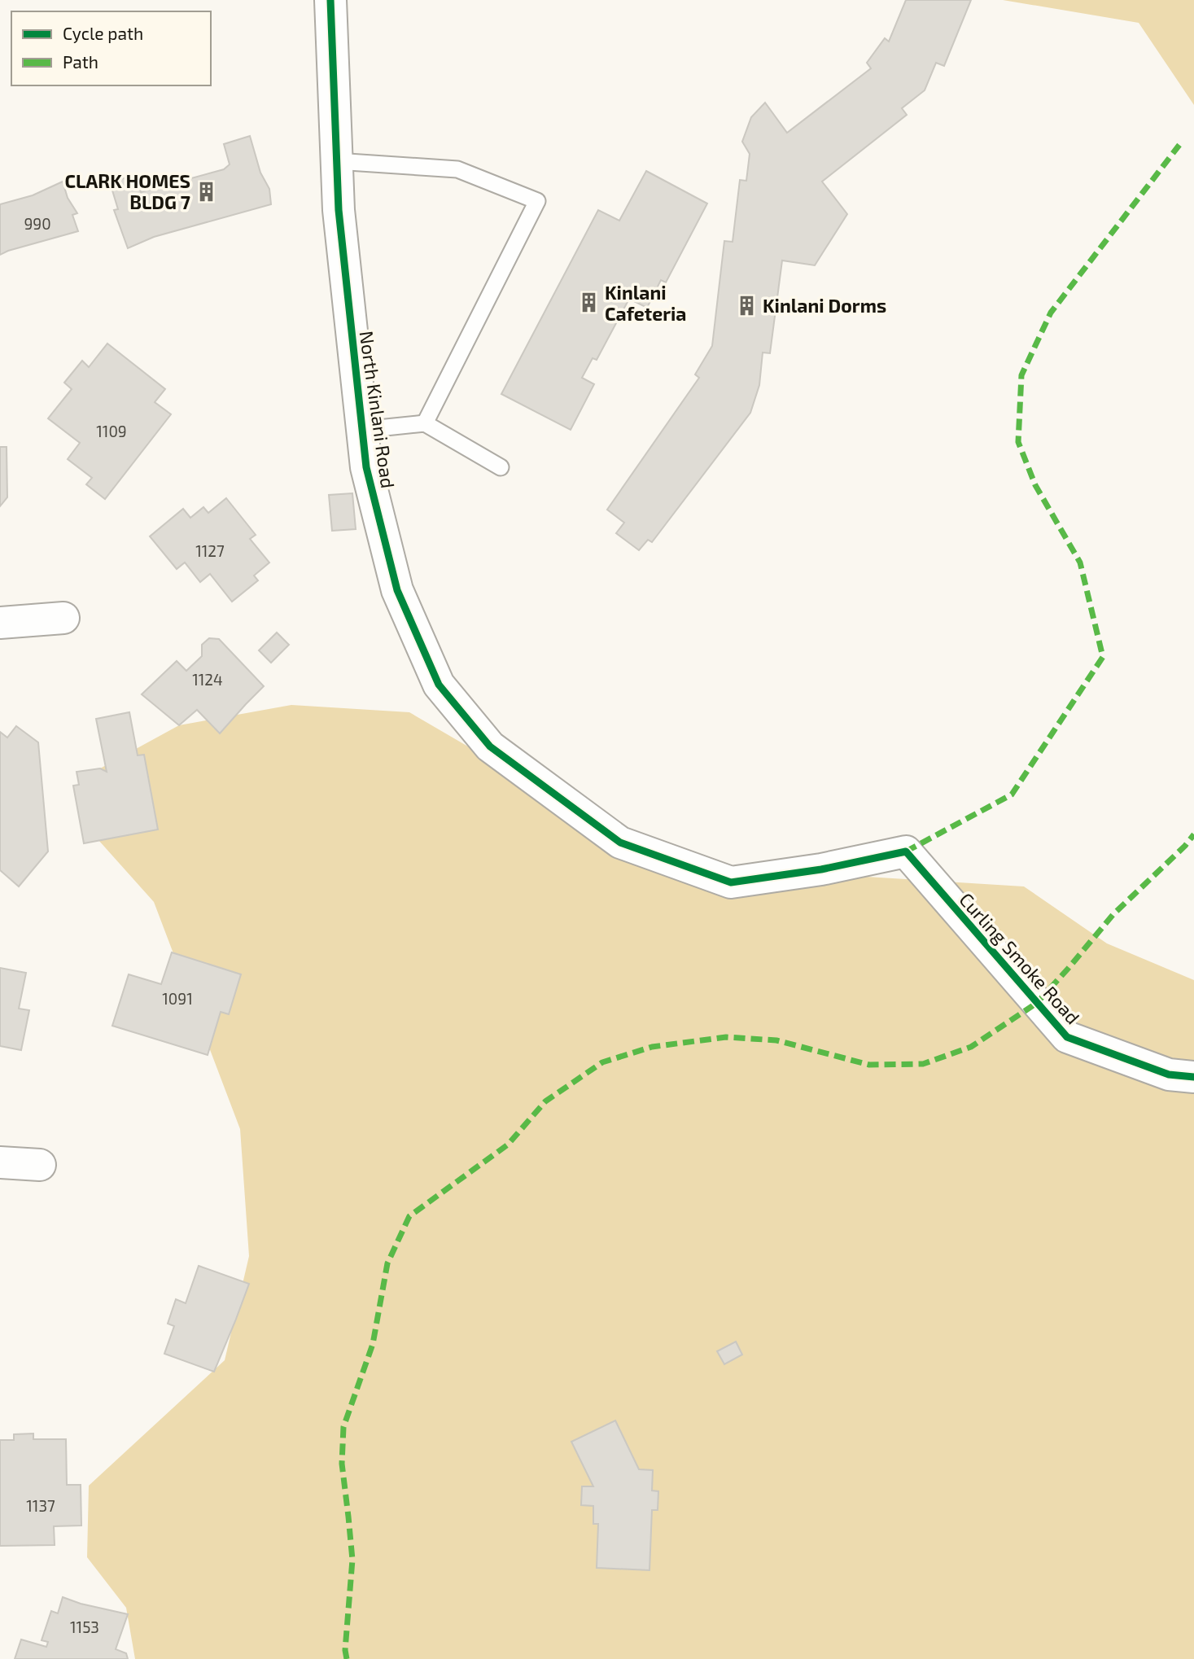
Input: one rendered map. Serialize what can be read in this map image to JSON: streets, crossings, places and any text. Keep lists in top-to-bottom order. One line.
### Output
{"streets":{"street":["North Kinlani Road","Curling Smoke Road"]},"crossings":[["North Kinlani Road","Curling Smoke Road"]],"places":{"building":["CLARK HOMES BLDG 7","Kinlani Cafeteria","Kinlani Dorms"]},"house_numbers":["990","1109","1127","1124","1091","1137","1153"],"legend":["Cycle path","Path"]}
